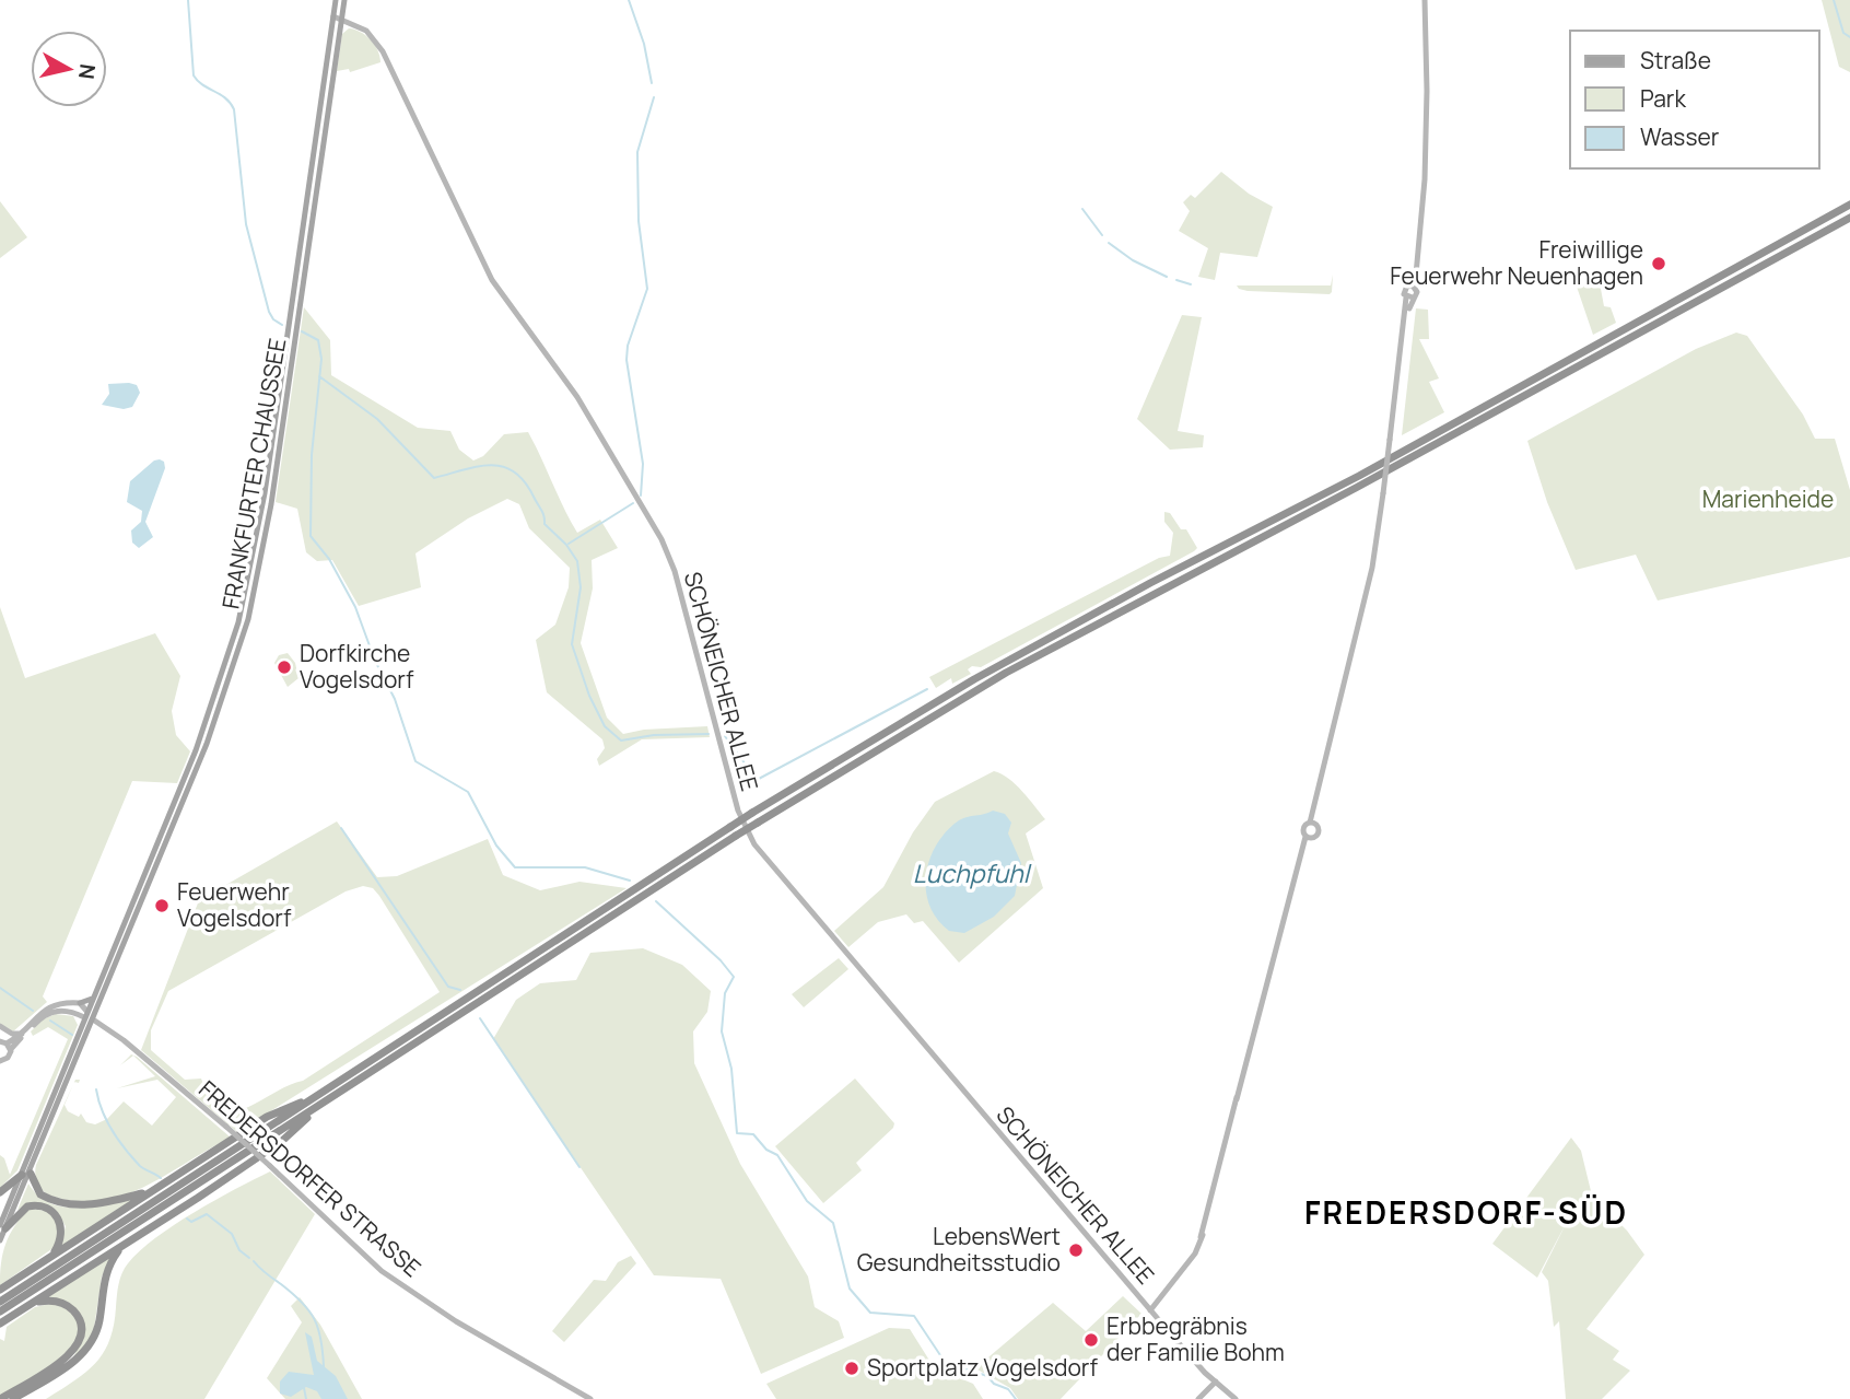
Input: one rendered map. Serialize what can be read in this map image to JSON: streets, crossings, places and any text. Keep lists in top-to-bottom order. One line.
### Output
{"streets":{"main road":["FRANKFURTER CHAUSSEE"],"street":["SCHÖNEICHER ALLEE","FREDERSDORFER STRASSE"]},"crossings":[["FRANKFURTER CHAUSSEE","SCHÖNEICHER ALLEE"],["FRANKFURTER CHAUSSEE","FREDERSDORFER STRASSE"]],"districts":["FREDERSDORF-SÜD"],"water":["Luchpfuhl"],"parks":["Marienheide"],"places":["Freiwillige Feuerwehr Neuenhagen","Dorfkirche Vogelsdorf","Feuerwehr Vogelsdorf","LebensWert Gesundheitsstudio","Erbbegräbnis der Familie Bohm","Sportplatz Vogelsdorf"],"legend":["Straße","Park","Wasser"],"north":"right"}
